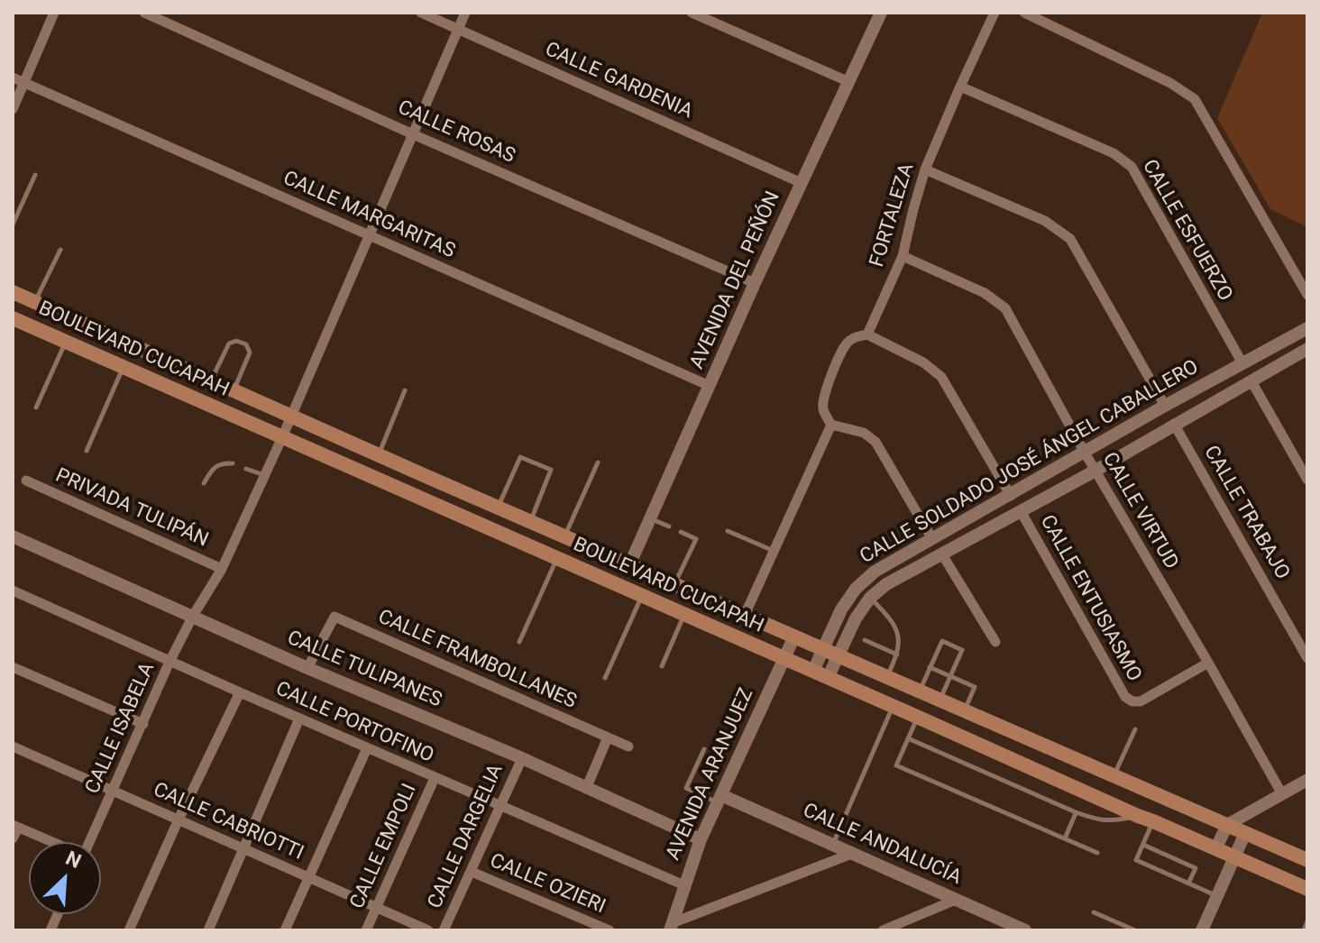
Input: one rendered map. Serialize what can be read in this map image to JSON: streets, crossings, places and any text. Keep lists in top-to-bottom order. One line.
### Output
{"streets":{"main road":["BOULEVARD CUCAPAH"],"street":["CALLE GARDENIA","CALLE ROSAS","CALLE MARGARITAS","FORTALEZA","CALLE ESFUERZO","AVENIDA DEL PEÑÓN","CALLE SOLDADO JOSÉ ÁNGEL CABALLERO","PRIVADA TULIPÁN","CALLE VIRTUD","CALLE TRABAJO","CALLE ENTUSIASMO","CALLE FRAMBOLLANES","CALLE TULIPANES","CALLE PORTOFINO","CALLE ISABELA","AVENIDA ARANJUEZ","CALLE CABRIOTTI","CALLE DARGELIA","CALLE ANDALUCÍA","CALLE EMPOLI","CALLE OZIERI"]},"crossings":[["CALLE GARDENIA","AVENIDA DEL PEÑÓN"],["CALLE GARDENIA","CALLE ISABELA"],["CALLE ROSAS","AVENIDA DEL PEÑÓN"],["CALLE ROSAS","CALLE ISABELA"],["CALLE MARGARITAS","AVENIDA DEL PEÑÓN"],["CALLE MARGARITAS","CALLE ISABELA"],["FORTALEZA","CALLE ESFUERZO"],["FORTALEZA","CALLE VIRTUD"],["CALLE ESFUERZO","CALLE SOLDADO JOSÉ ÁNGEL CABALLERO"],["AVENIDA DEL PEÑÓN","BOULEVARD CUCAPAH"],["BOULEVARD CUCAPAH","CALLE SOLDADO JOSÉ ÁNGEL CABALLERO"],["BOULEVARD CUCAPAH","CALLE ISABELA"],["BOULEVARD CUCAPAH","AVENIDA ARANJUEZ"],["CALLE SOLDADO JOSÉ ÁNGEL CABALLERO","CALLE VIRTUD"],["CALLE SOLDADO JOSÉ ÁNGEL CABALLERO","CALLE TRABAJO"],["CALLE SOLDADO JOSÉ ÁNGEL CABALLERO","CALLE ENTUSIASMO"],["PRIVADA TULIPÁN","CALLE ISABELA"],["CALLE VIRTUD","CALLE ENTUSIASMO"],["CALLE FRAMBOLLANES","CALLE TULIPANES"],["CALLE TULIPANES","CALLE ISABELA"],["CALLE TULIPANES","AVENIDA ARANJUEZ"],["CALLE TULIPANES","CALLE DARGELIA"],["CALLE PORTOFINO","CALLE ISABELA"],["CALLE PORTOFINO","AVENIDA ARANJUEZ"],["CALLE PORTOFINO","CALLE DARGELIA"],["CALLE PORTOFINO","CALLE EMPOLI"],["CALLE ISABELA","CALLE CABRIOTTI"],["AVENIDA ARANJUEZ","CALLE ANDALUCÍA"],["CALLE CABRIOTTI","CALLE EMPOLI"],["CALLE DARGELIA","CALLE OZIERI"]],"north":"top right"}
